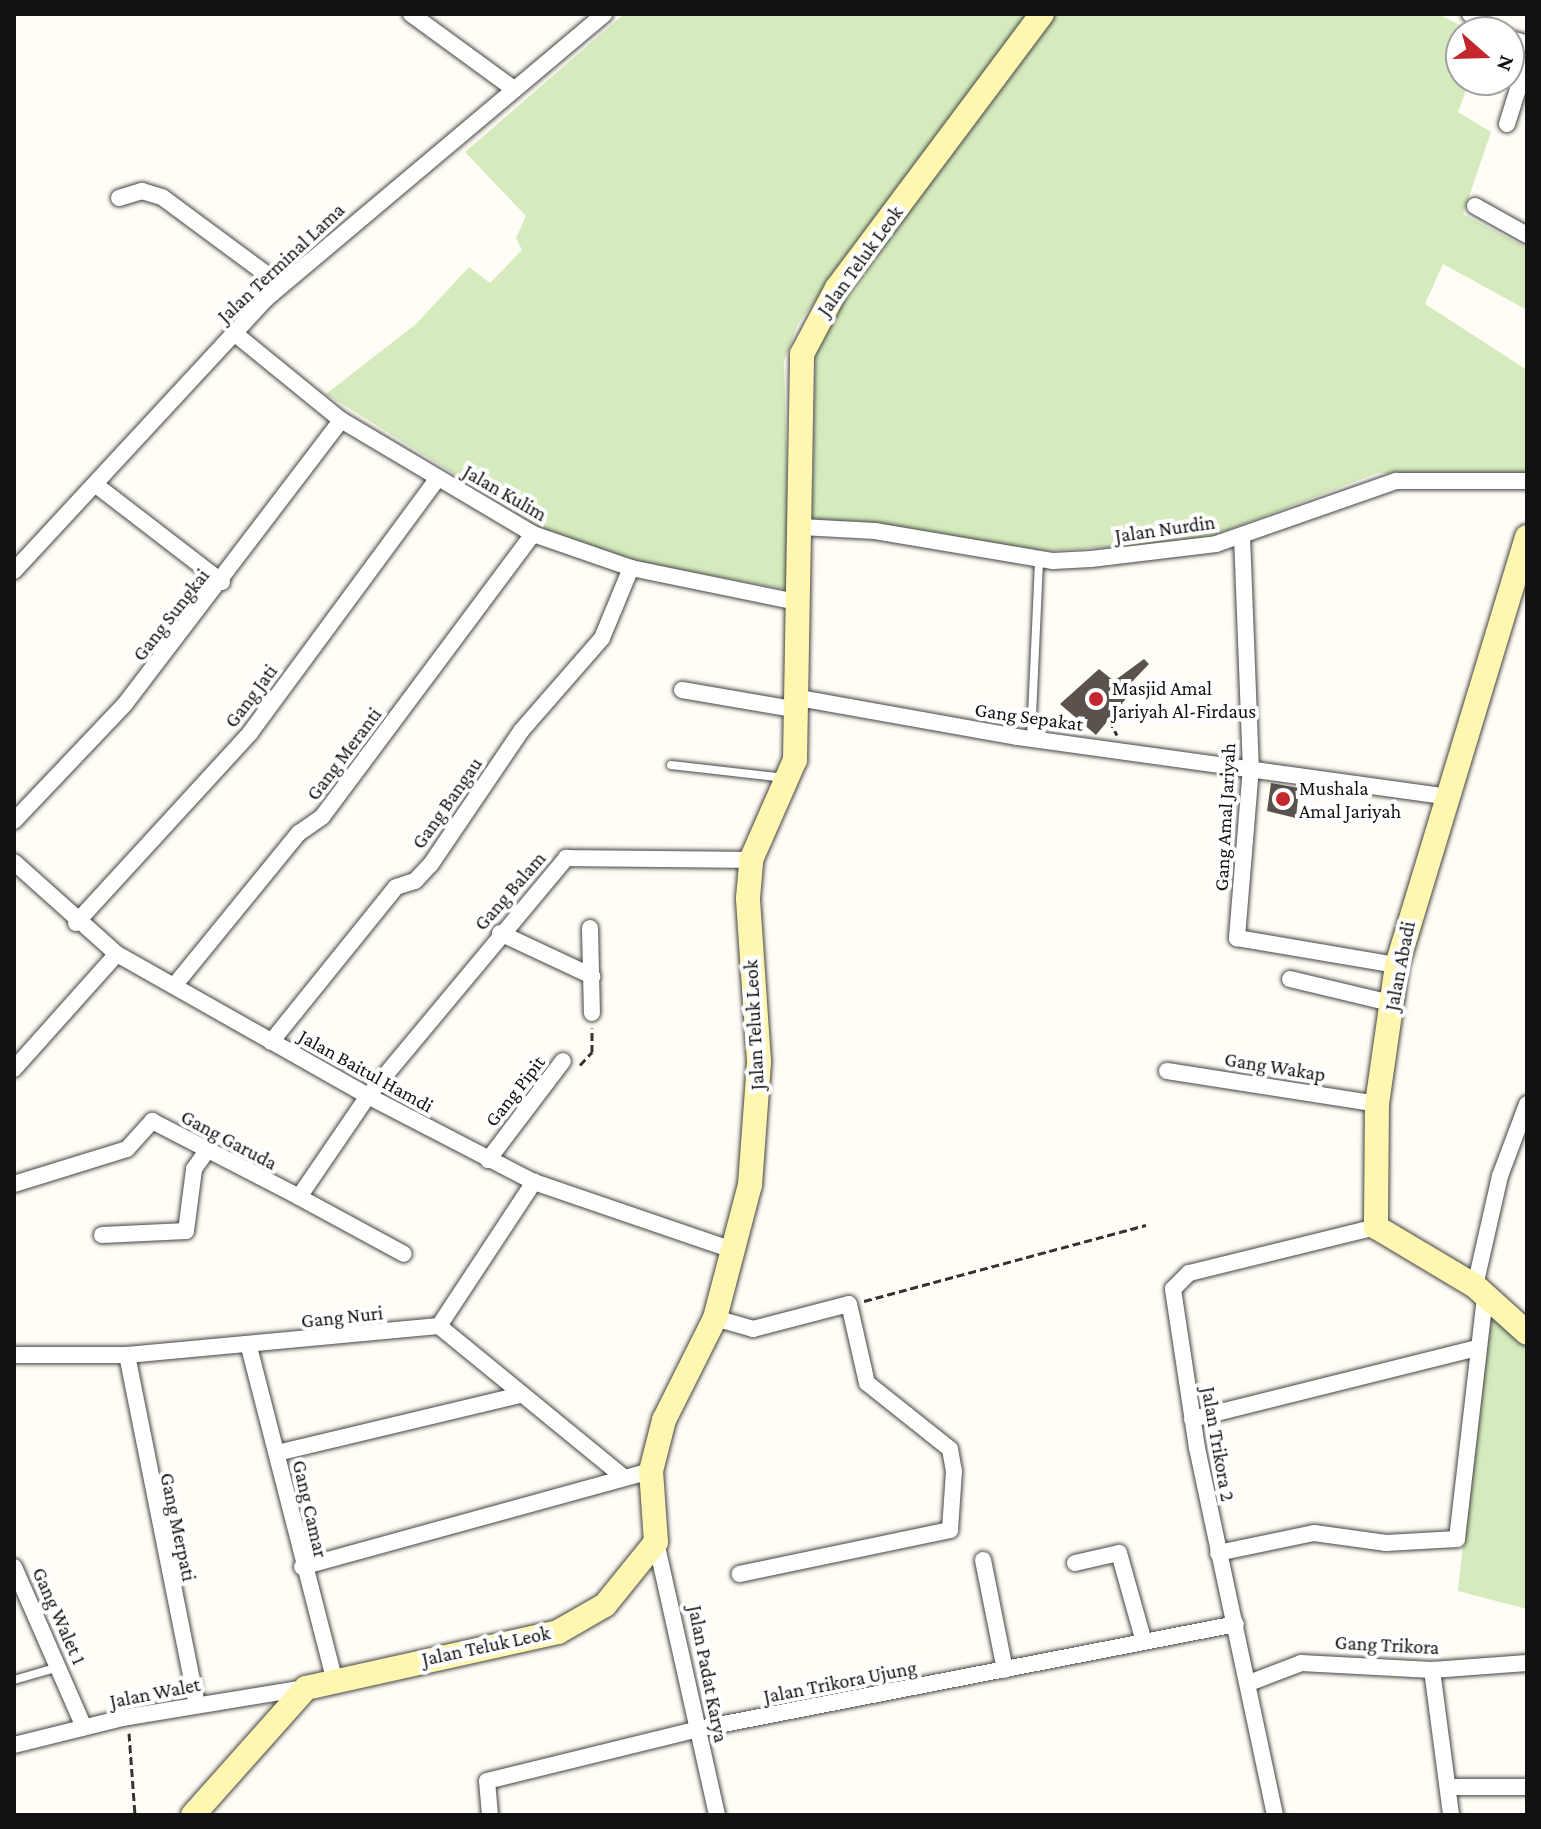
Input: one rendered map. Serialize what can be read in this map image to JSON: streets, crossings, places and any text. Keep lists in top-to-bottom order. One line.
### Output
{"streets":{"street":["Jalan Teluk Leok","Jalan Terminal Lama","Jalan Kulim","Jalan Nurdin","Gang Sungkai","Gang Jati","Gang Sepakat","Gang Meranti","Gang Bangau","Gang Amal Jariyah","Gang Balam","Jalan Abadi","Gang Wakap","Jalan Baitul Hamdi","Gang Pipit","Gang Garuda","Gang Nuri","Jalan Trikora 2","Gang Camar","Gang Merpati","Gang Walet 1","Gang Trikora","Jalan Padat Karya","Jalan Trikora Ujung","Jalan Walet"]},"crossings":[["Jalan Teluk Leok","Jalan Kulim"],["Jalan Teluk Leok","Jalan Nurdin"],["Jalan Teluk Leok","Gang Sepakat"],["Jalan Teluk Leok","Gang Balam"],["Jalan Teluk Leok","Jalan Baitul Hamdi"],["Jalan Teluk Leok","Gang Camar"],["Jalan Teluk Leok","Jalan Padat Karya"],["Jalan Teluk Leok","Jalan Walet"],["Jalan Terminal Lama","Jalan Kulim"],["Jalan Kulim","Gang Sungkai"],["Jalan Kulim","Gang Jati"],["Jalan Kulim","Gang Meranti"],["Jalan Kulim","Gang Bangau"],["Jalan Nurdin","Gang Amal Jariyah"],["Gang Jati","Jalan Baitul Hamdi"],["Gang Sepakat","Gang Amal Jariyah"],["Gang Sepakat","Jalan Abadi"],["Gang Meranti","Jalan Baitul Hamdi"],["Gang Bangau","Jalan Baitul Hamdi"],["Gang Amal Jariyah","Jalan Abadi"],["Gang Balam","Jalan Baitul Hamdi"],["Jalan Abadi","Gang Wakap"],["Jalan Abadi","Jalan Trikora 2"],["Jalan Baitul Hamdi","Gang Pipit"],["Gang Nuri","Gang Camar"],["Gang Nuri","Gang Merpati"],["Jalan Trikora 2","Gang Trikora"],["Jalan Trikora 2","Jalan Trikora Ujung"],["Gang Merpati","Jalan Walet"],["Gang Walet 1","Jalan Walet"],["Jalan Padat Karya","Jalan Trikora Ujung"]],"places":["Masjid Amal Jariyah Al-Firdaus","Mushala Amal Jariyah"],"north":"right"}
